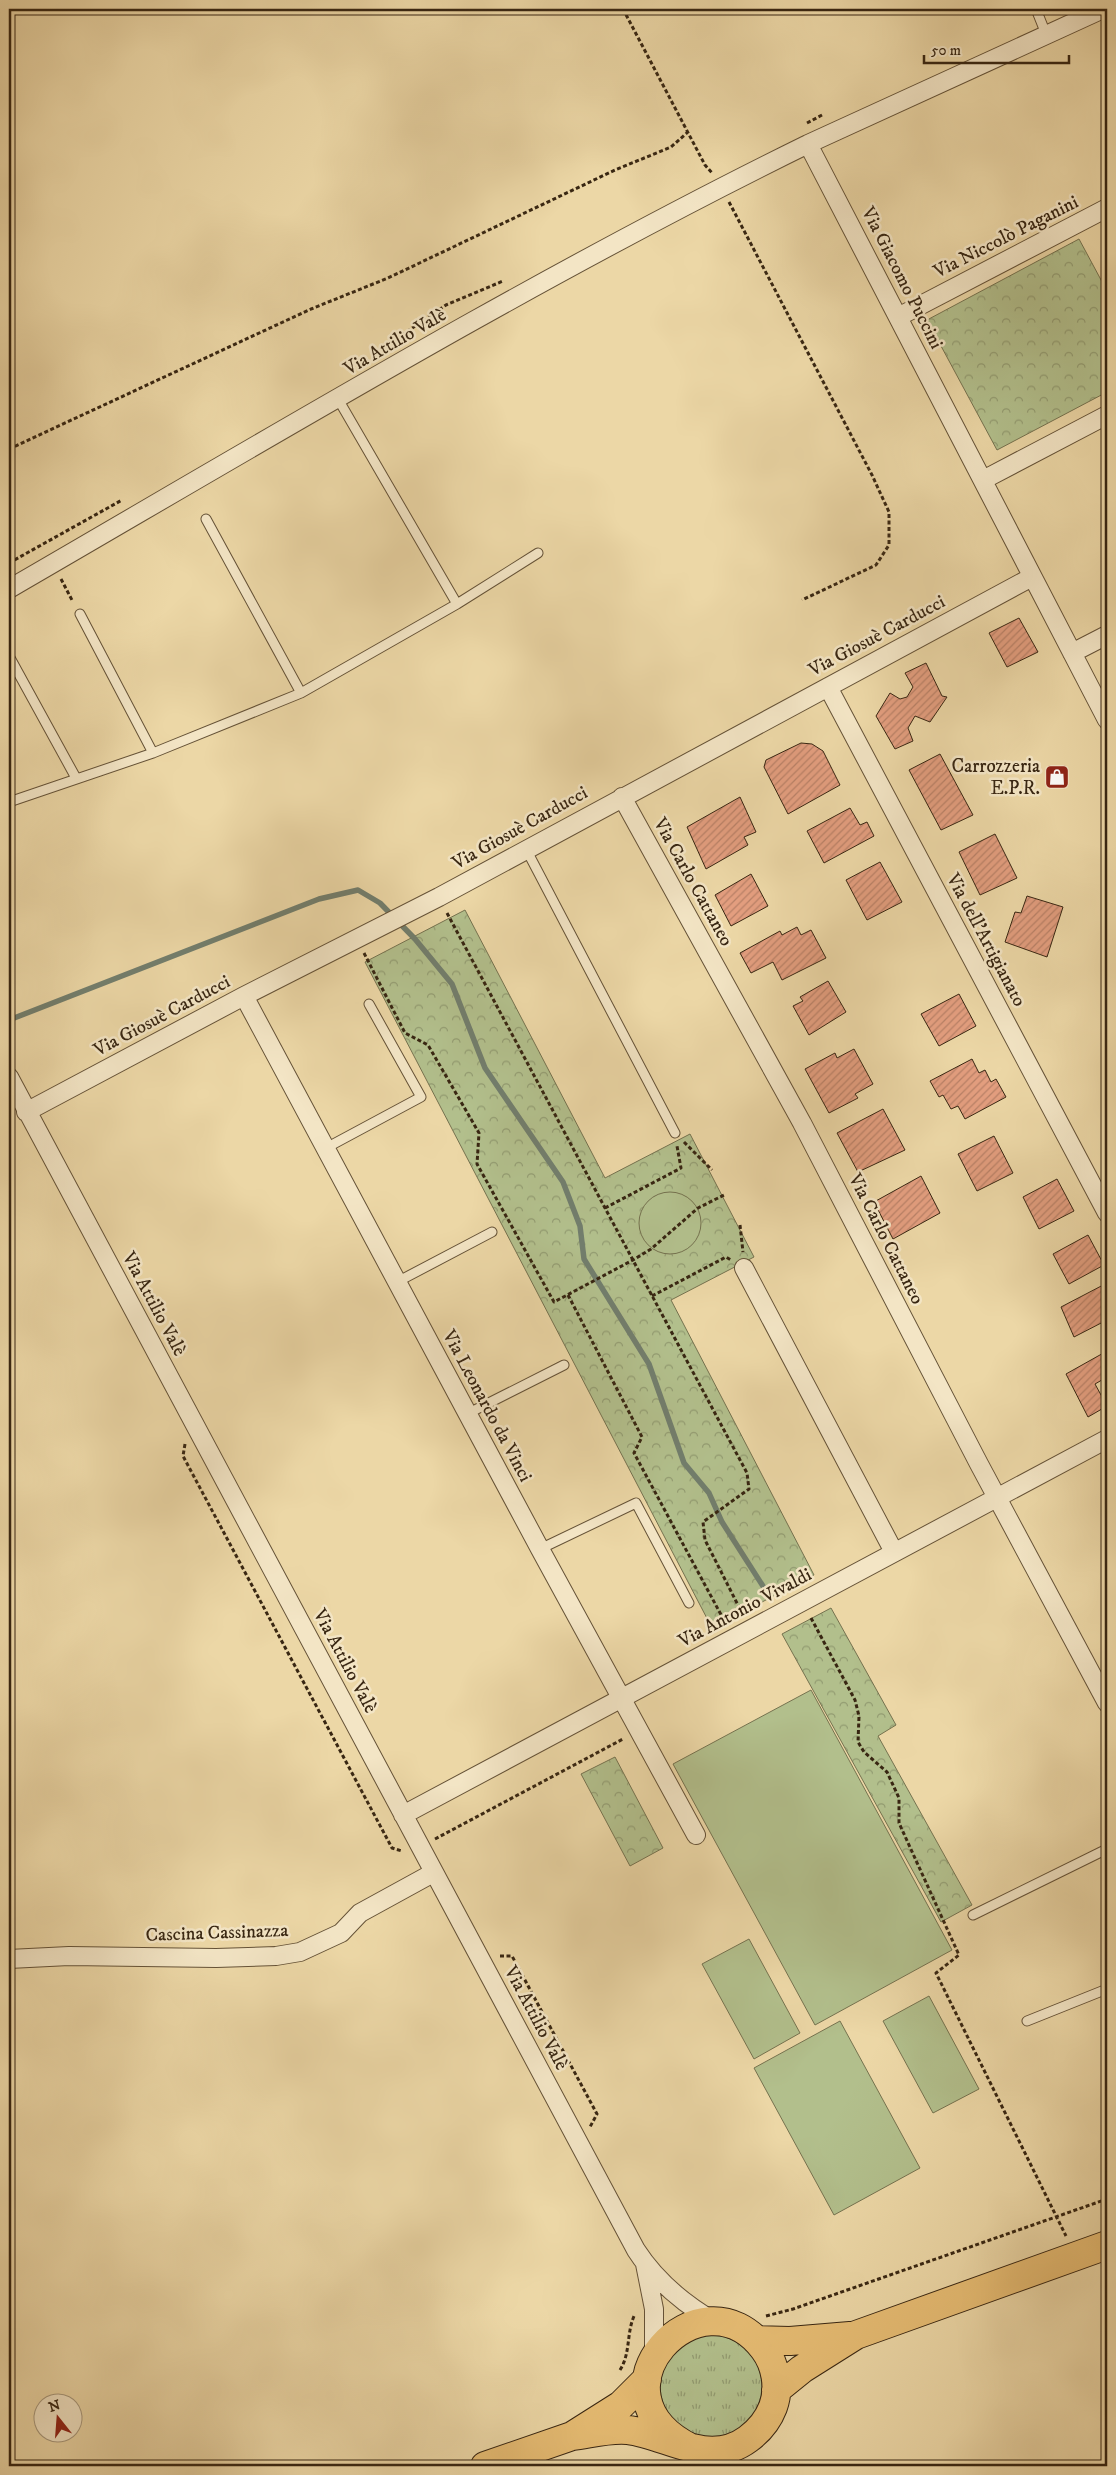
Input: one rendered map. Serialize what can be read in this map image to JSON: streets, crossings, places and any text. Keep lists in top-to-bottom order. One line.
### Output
{"streets":{"street":["Via Niccolò Paganini","Via Giacomo Puccini","Via Attilio Valè","Via Giosuè Carducci","Via Carlo Cattaneo","Via dell'Artigianato","Via Leonardo da Vinci","Via Antonio Vivaldi","Cascina Cassinazza"]},"crossings":[["Via Niccolò Paganini","Via Giacomo Puccini"],["Via Giacomo Puccini","Via Attilio Valè"],["Via Giacomo Puccini","Via Giosuè Carducci"],["Via Attilio Valè","Via Giosuè Carducci"],["Via Attilio Valè","Via Antonio Vivaldi"],["Via Attilio Valè","Cascina Cassinazza"],["Via Giosuè Carducci","Via Carlo Cattaneo"],["Via Giosuè Carducci","Via dell'Artigianato"],["Via Giosuè Carducci","Via Leonardo da Vinci"],["Via Carlo Cattaneo","Via Antonio Vivaldi"],["Via Leonardo da Vinci","Via Antonio Vivaldi"]],"places":{"shop":["Carrozzeria E.P.R."]},"scale_bar":"50 m","north":"top"}
